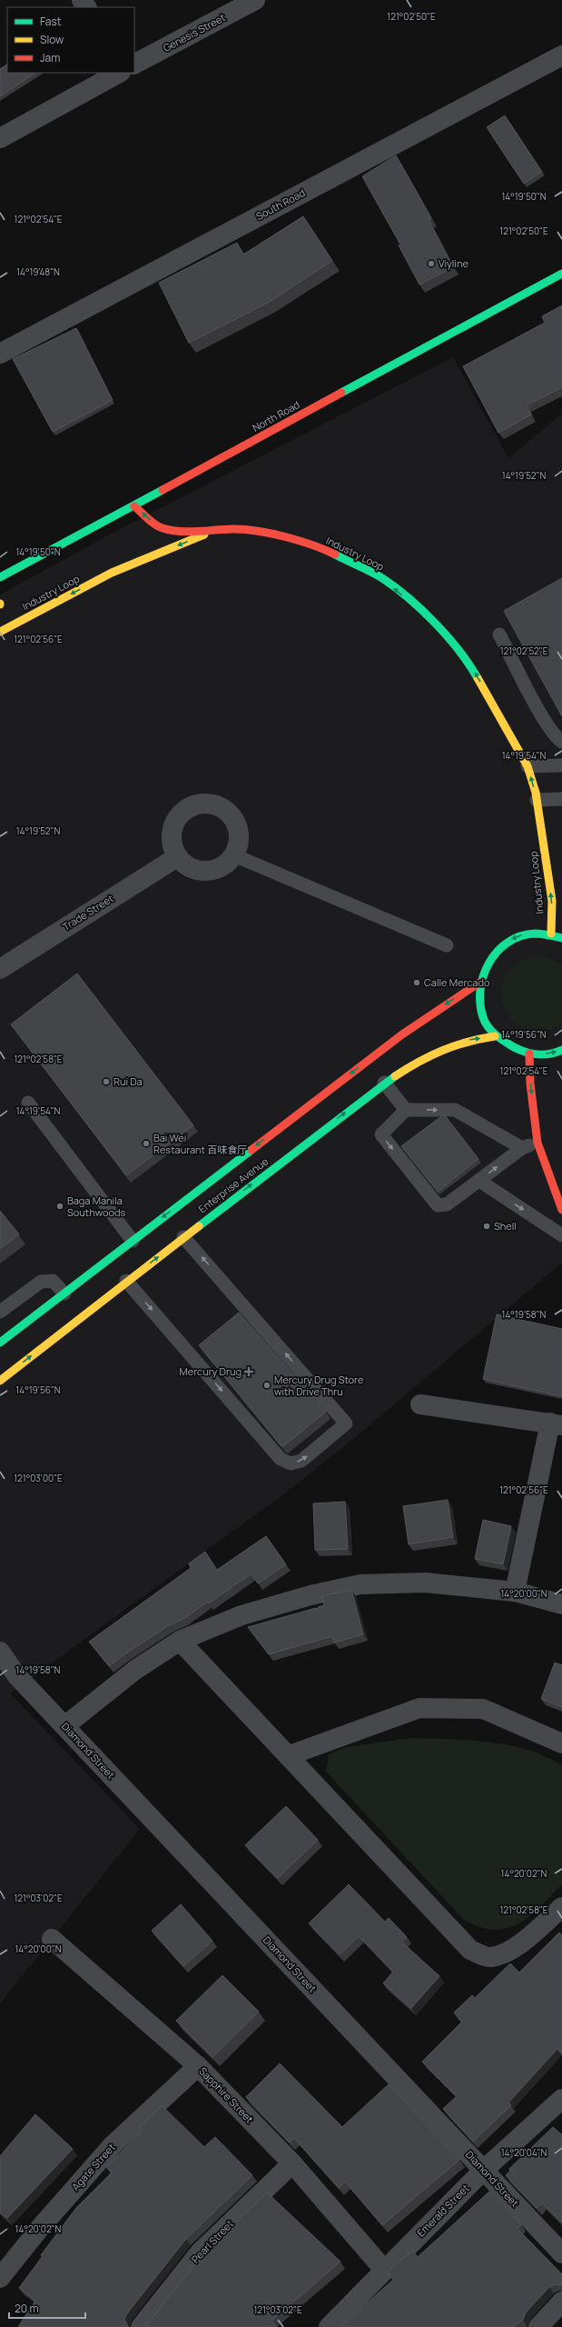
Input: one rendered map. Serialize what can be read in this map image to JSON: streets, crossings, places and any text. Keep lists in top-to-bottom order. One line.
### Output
{"streets":{"main road":["North Road","Industry Loop","Enterprise Avenue"],"street":["Genesis Street","South Road","Trade Street","Diamond Street","Sapphire Street","Agate Street","Emerald Street","Pearl Street"]},"crossings":[["Diamond Street","Emerald Street"],["Sapphire Street","Agate Street"],["Sapphire Street","Emerald Street"],["Sapphire Street","Pearl Street"]],"places":{"other":["Viyline","Calle Mercado","Rui Da","Bai Wei Restaurant 百味食厅","Baga Manila Southwoods","Shell","Mercury Drug Store with Drive Thru"],"health":["Mercury Drug"]},"legend":["Fast","Slow","Jam"],"scale_bar":"20 m","coordinates":["121°02'50\"E","14°19'50\"N","121°02'54\"E","14°19'48\"N","14°19'52\"N","121°02'56\"E","121°02'52\"E","14°19'54\"N","14°19'56\"N","121°02'58\"E","14°19'58\"N","121°03'00\"E","14°20'00\"N","14°20'02\"N","121°03'02\"E","14°20'04\"N"]}
